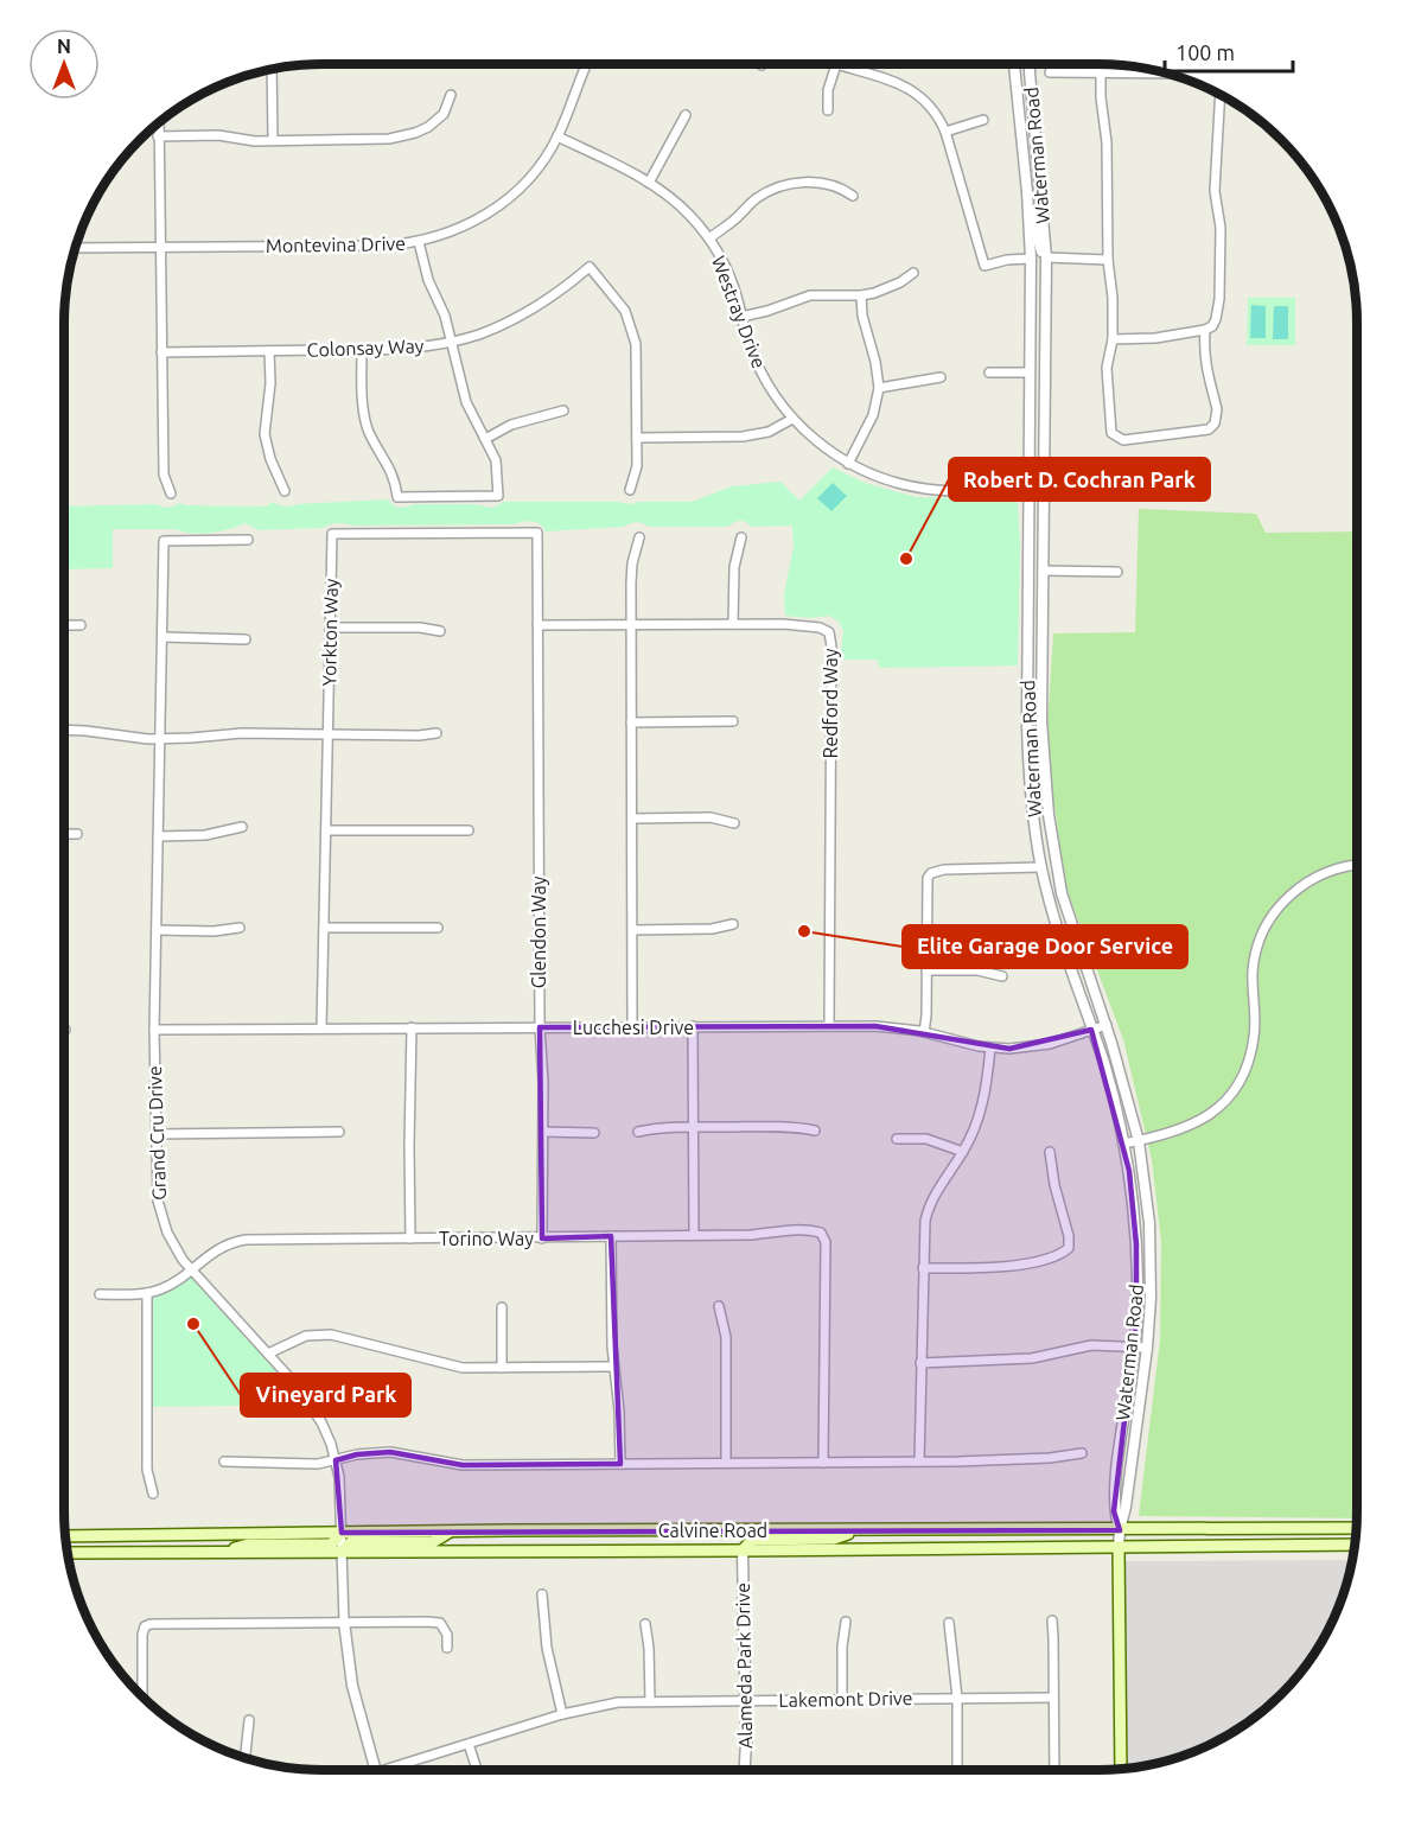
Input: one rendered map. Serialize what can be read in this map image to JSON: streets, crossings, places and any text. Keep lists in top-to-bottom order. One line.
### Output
{"streets":{"main road":["Waterman Road","Calvine Road"],"street":["Montevina Drive","Westray Drive","Colonsay Way","Yorkton Way","Redford Way","Glendon Way","Lucchesi Drive","Grand Cru Drive","Torino Way","Alameda Park Drive","Lakemont Drive"]},"crossings":[["Waterman Road","Westray Drive"],["Waterman Road","Lucchesi Drive"],["Waterman Road","Calvine Road"],["Montevina Drive","Westray Drive"],["Yorkton Way","Redford Way"],["Yorkton Way","Glendon Way"],["Yorkton Way","Lucchesi Drive"],["Redford Way","Glendon Way"],["Redford Way","Lucchesi Drive"],["Glendon Way","Lucchesi Drive"],["Glendon Way","Torino Way"],["Lucchesi Drive","Grand Cru Drive"],["Grand Cru Drive","Torino Way"],["Grand Cru Drive","Calvine Road"],["Calvine Road","Alameda Park Drive"],["Alameda Park Drive","Lakemont Drive"]],"places":["Robert D. Cochran Park","Elite Garage Door Service","Vineyard Park"],"scale_bar":"100 m","north":"top"}
